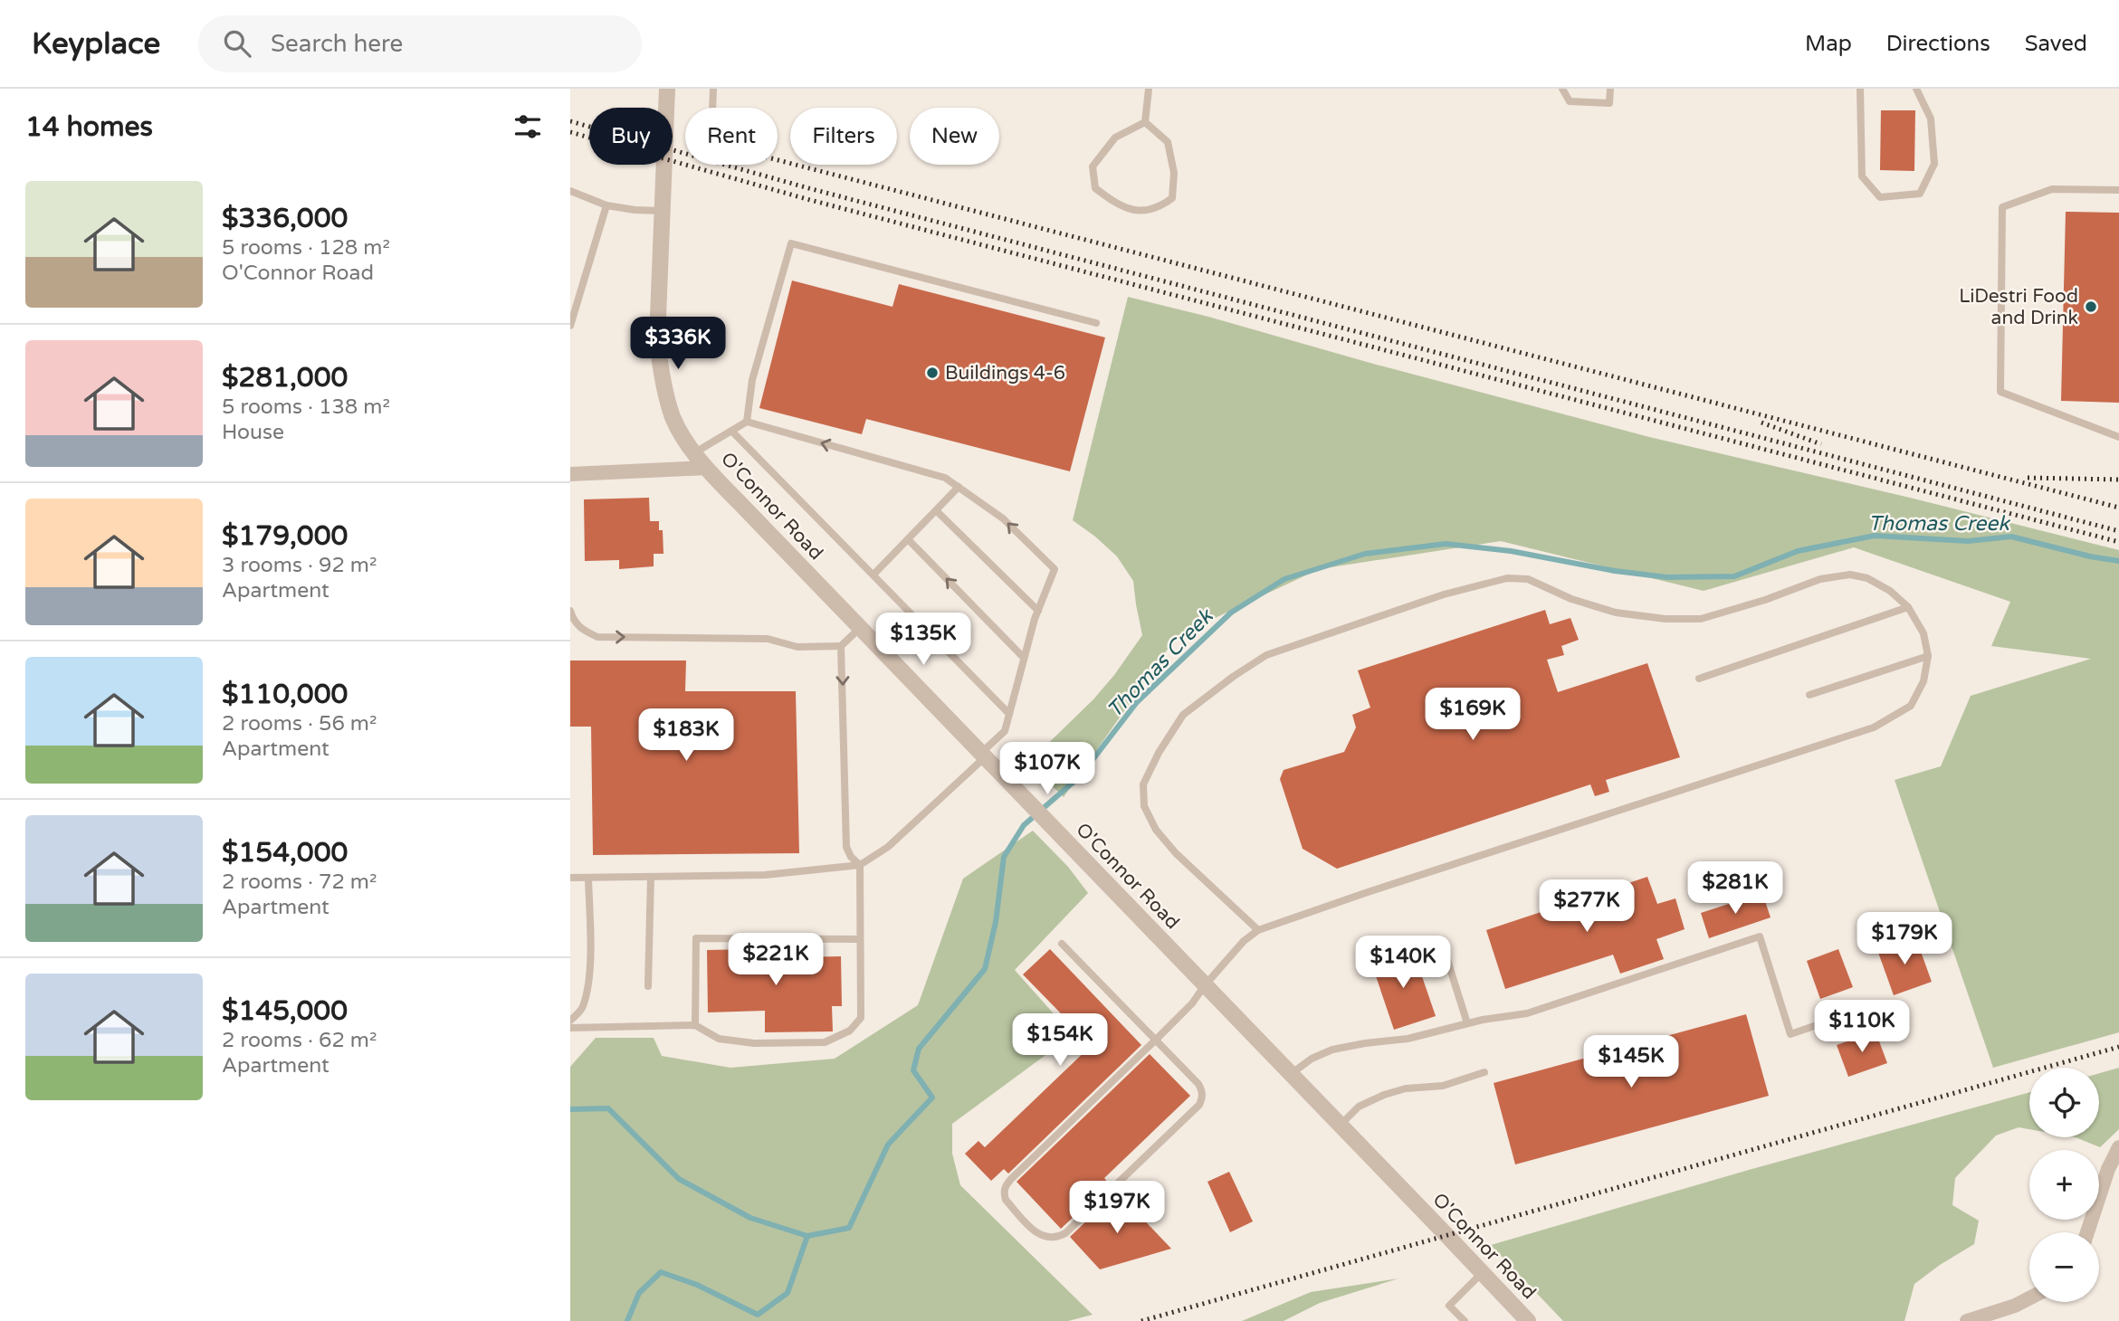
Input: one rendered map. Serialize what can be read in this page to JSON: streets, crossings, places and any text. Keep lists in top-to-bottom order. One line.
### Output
{"streets":{"street":["O'Connor Road"]},"water":["Thomas Creek"],"places":["LiDestri Food and Drink","Buildings 4-6"],"page":{"header":"Keyplace","search":"Search here","nav":["Map","Directions","Saved"],"heading":"14 homes","chip":["Buy","Rent","Filters","New"],"list":[{"name":"$336,000","note":"5 rooms · 128 m² · O'Connor Road"},{"name":"$281,000","note":"5 rooms · 138 m² · House"},{"name":"$179,000","note":"3 rooms · 92 m² · Apartment"},{"name":"$110,000","note":"2 rooms · 56 m² · Apartment"},{"name":"$154,000","note":"2 rooms · 72 m² · Apartment"},{"name":"$145,000","note":"2 rooms · 62 m² · Apartment"}],"price":["$336K","$135K","$169K","$183K","$107K","$281K","$277K","$179K","$221K","$140K","$110K","$154K","$145K","$197K"],"map_buttons":["+","−"]}}
